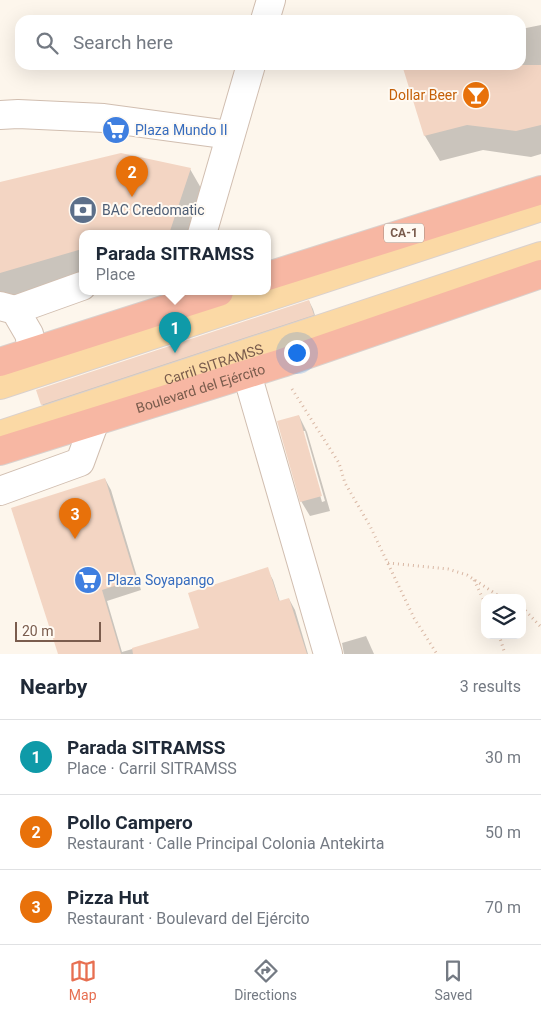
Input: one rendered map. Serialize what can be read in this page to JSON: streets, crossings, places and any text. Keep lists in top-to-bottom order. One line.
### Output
{"streets":{"highway":["CA-1","Boulevard del Ejército"],"main road":["Carril SITRAMSS"]},"places":{"bar":["Dollar Beer"],"supermarket":["Plaza Mundo II","Plaza Soyapango"],"bank":["BAC Credomatic"]},"scale_bar":"20 m","page":{"search":"Search here","pins":["2","1","3"],"popup":["Parada SITRAMSS","Place"],"scale":"20 m","heading":["Nearby","3 results"],"list":[{"mark":"1","name":"Parada SITRAMSS","note":"Place · Carril SITRAMSS","value":"30 m"},{"mark":"2","name":"Pollo Campero","note":"Restaurant · Calle Principal Colonia Antekirta","value":"50 m"},{"mark":"3","name":"Pizza Hut","note":"Restaurant · Boulevard del Ejército","value":"70 m"}],"nav":["Map","Directions","Saved"]}}
